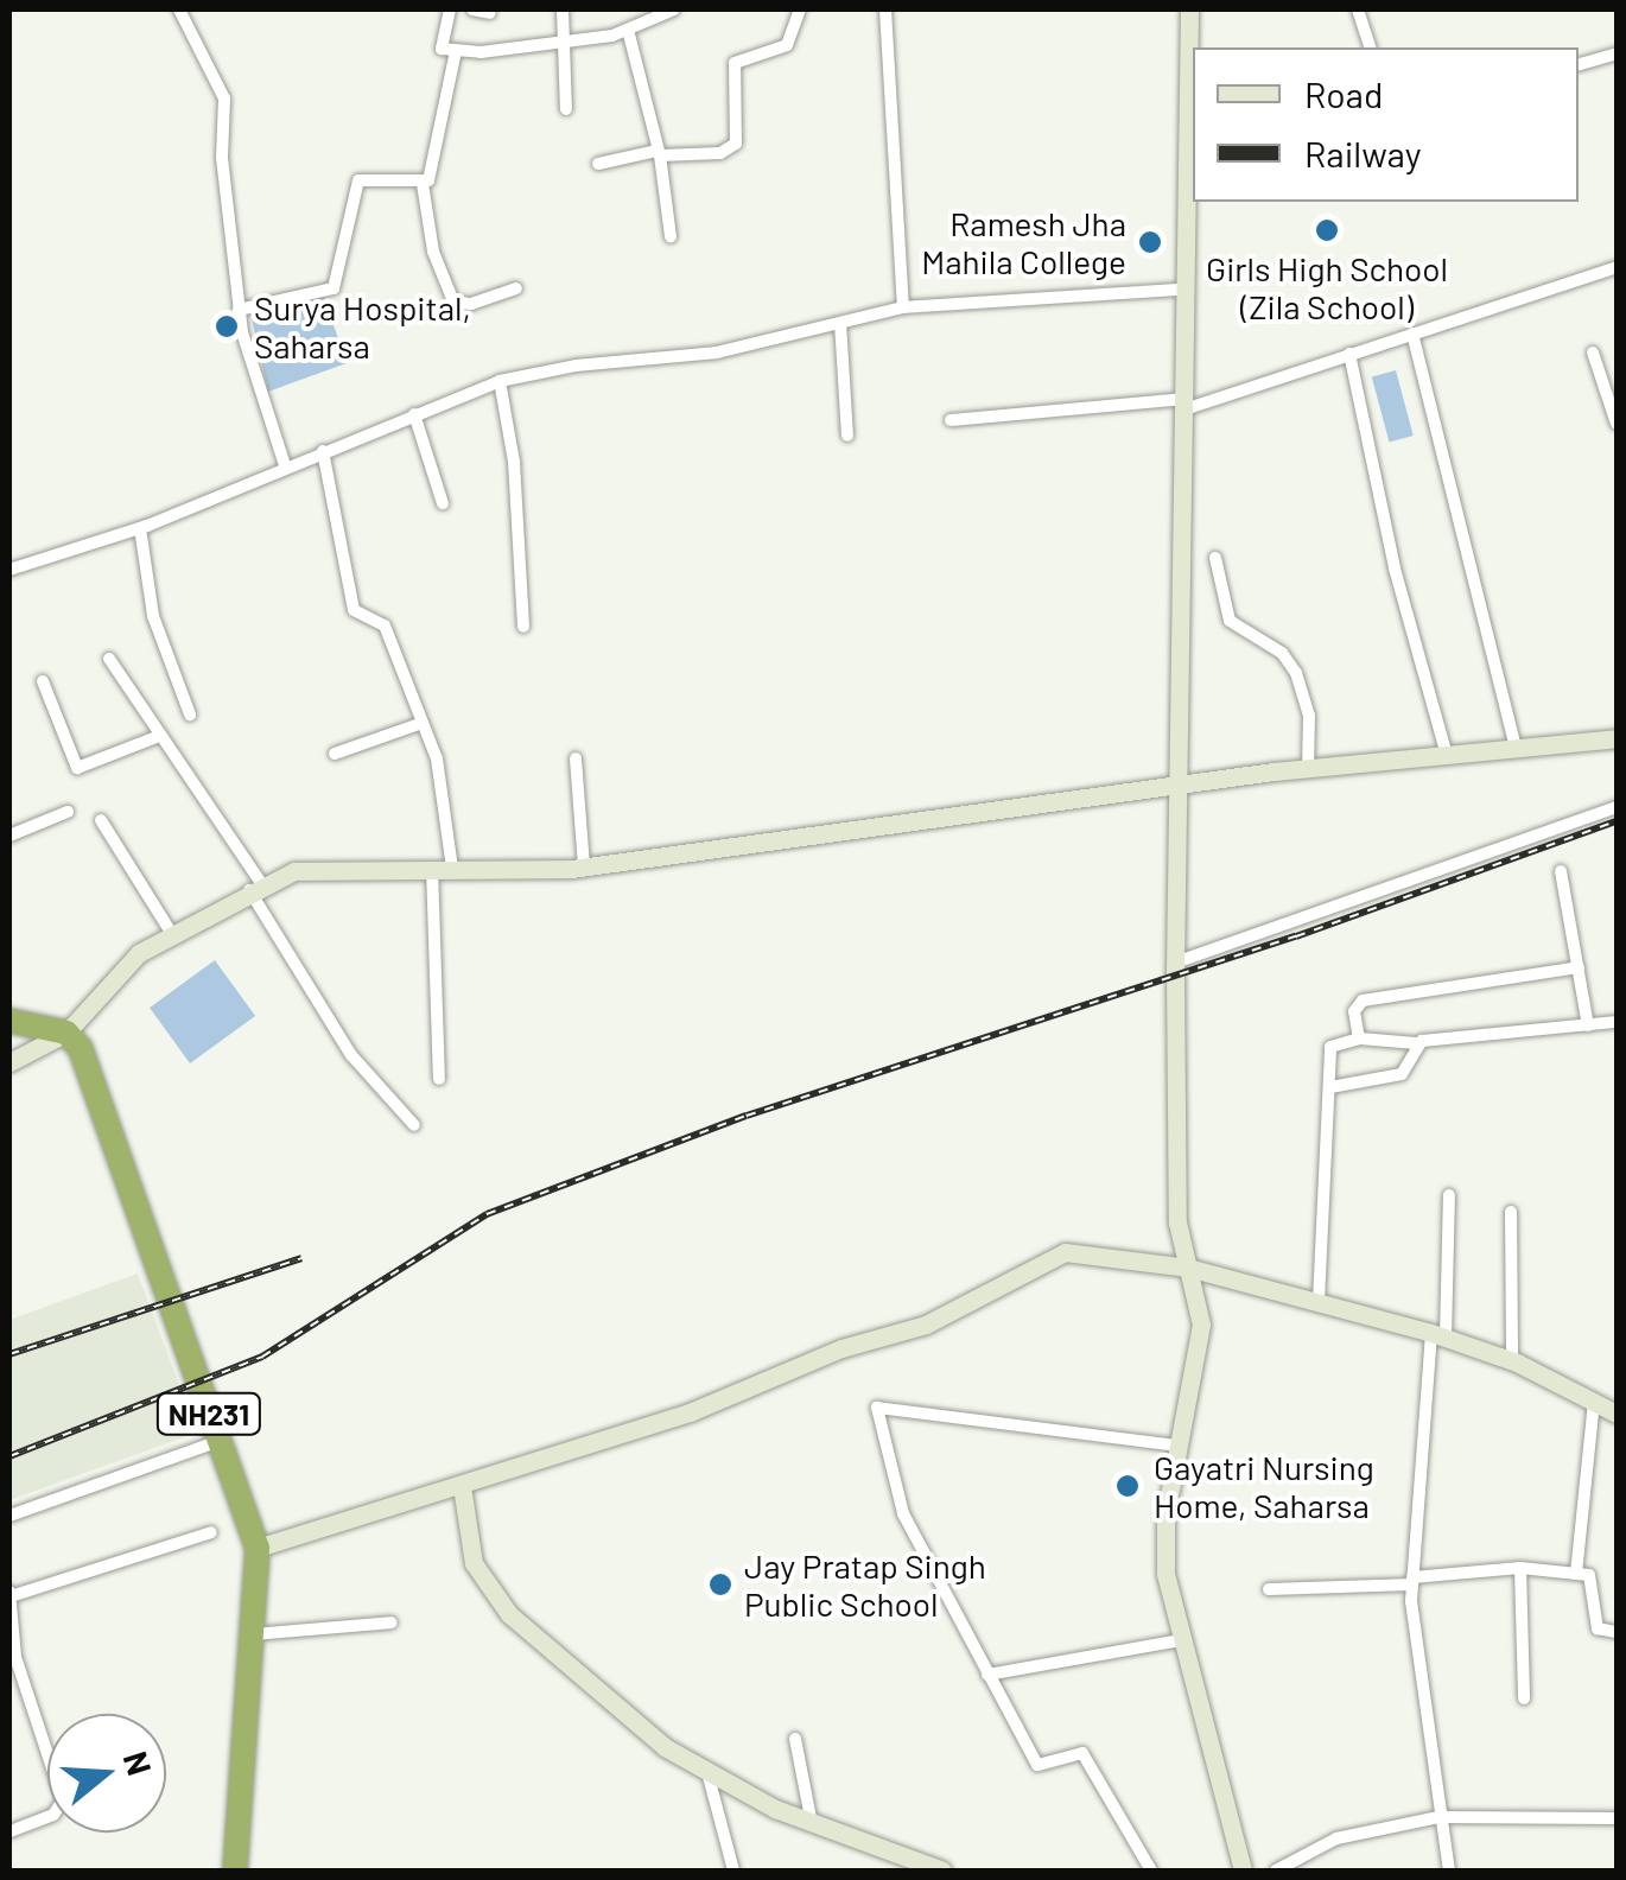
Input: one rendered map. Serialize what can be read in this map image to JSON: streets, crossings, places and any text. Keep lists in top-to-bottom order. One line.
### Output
{"streets":{"highway":["NH231"]},"places":["Girls High School (Zila School)","Ramesh Jha Mahila College","Surya Hospital, Saharsa","Gayatri Nursing Home, Saharsa","Jay Pratap Singh Public School"],"legend":["Road","Railway"],"north":"right"}
